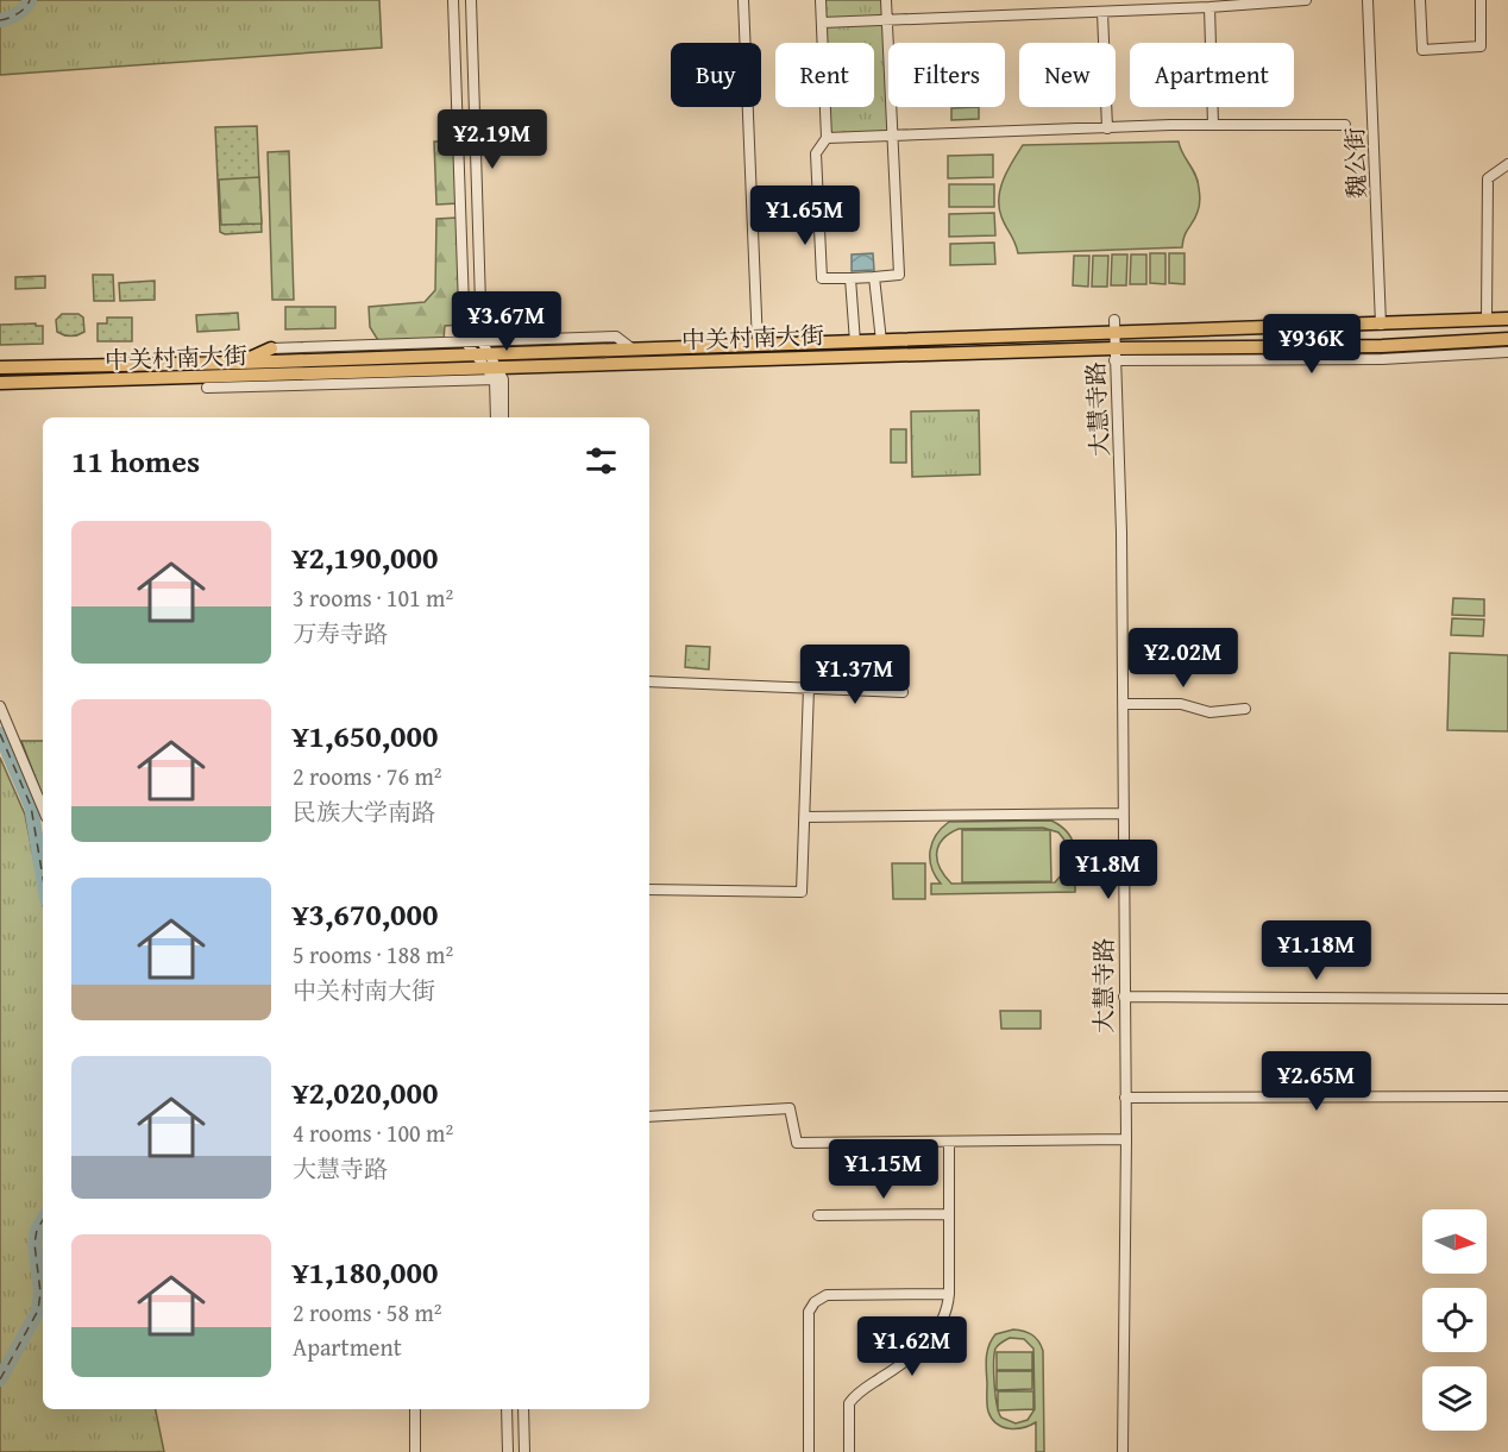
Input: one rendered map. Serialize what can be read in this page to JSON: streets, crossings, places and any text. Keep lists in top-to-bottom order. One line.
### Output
{"streets":{"main road":["中关村南大街"],"street":["魏公街","大慧寺路"]},"crossings":[["魏公街","中关村南大街"],["中关村南大街","大慧寺路"]],"north":"right","page":{"chip":["Buy","Rent","Filters","New","Apartment"],"price":["¥2.19M","¥1.65M","¥3.67M","¥936K","¥2.02M","¥1.37M","¥1.8M","¥1.18M","¥2.65M","¥1.15M","¥1.62M"],"heading":"11 homes","list":[{"name":"¥2,190,000","note":"3 rooms · 101 m² · 万寿寺路"},{"name":"¥1,650,000","note":"2 rooms · 76 m² · 民族大学南路"},{"name":"¥3,670,000","note":"5 rooms · 188 m² · 中关村南大街"},{"name":"¥2,020,000","note":"4 rooms · 100 m² · 大慧寺路"},{"name":"¥1,180,000","note":"2 rooms · 58 m² · Apartment"}]}}
